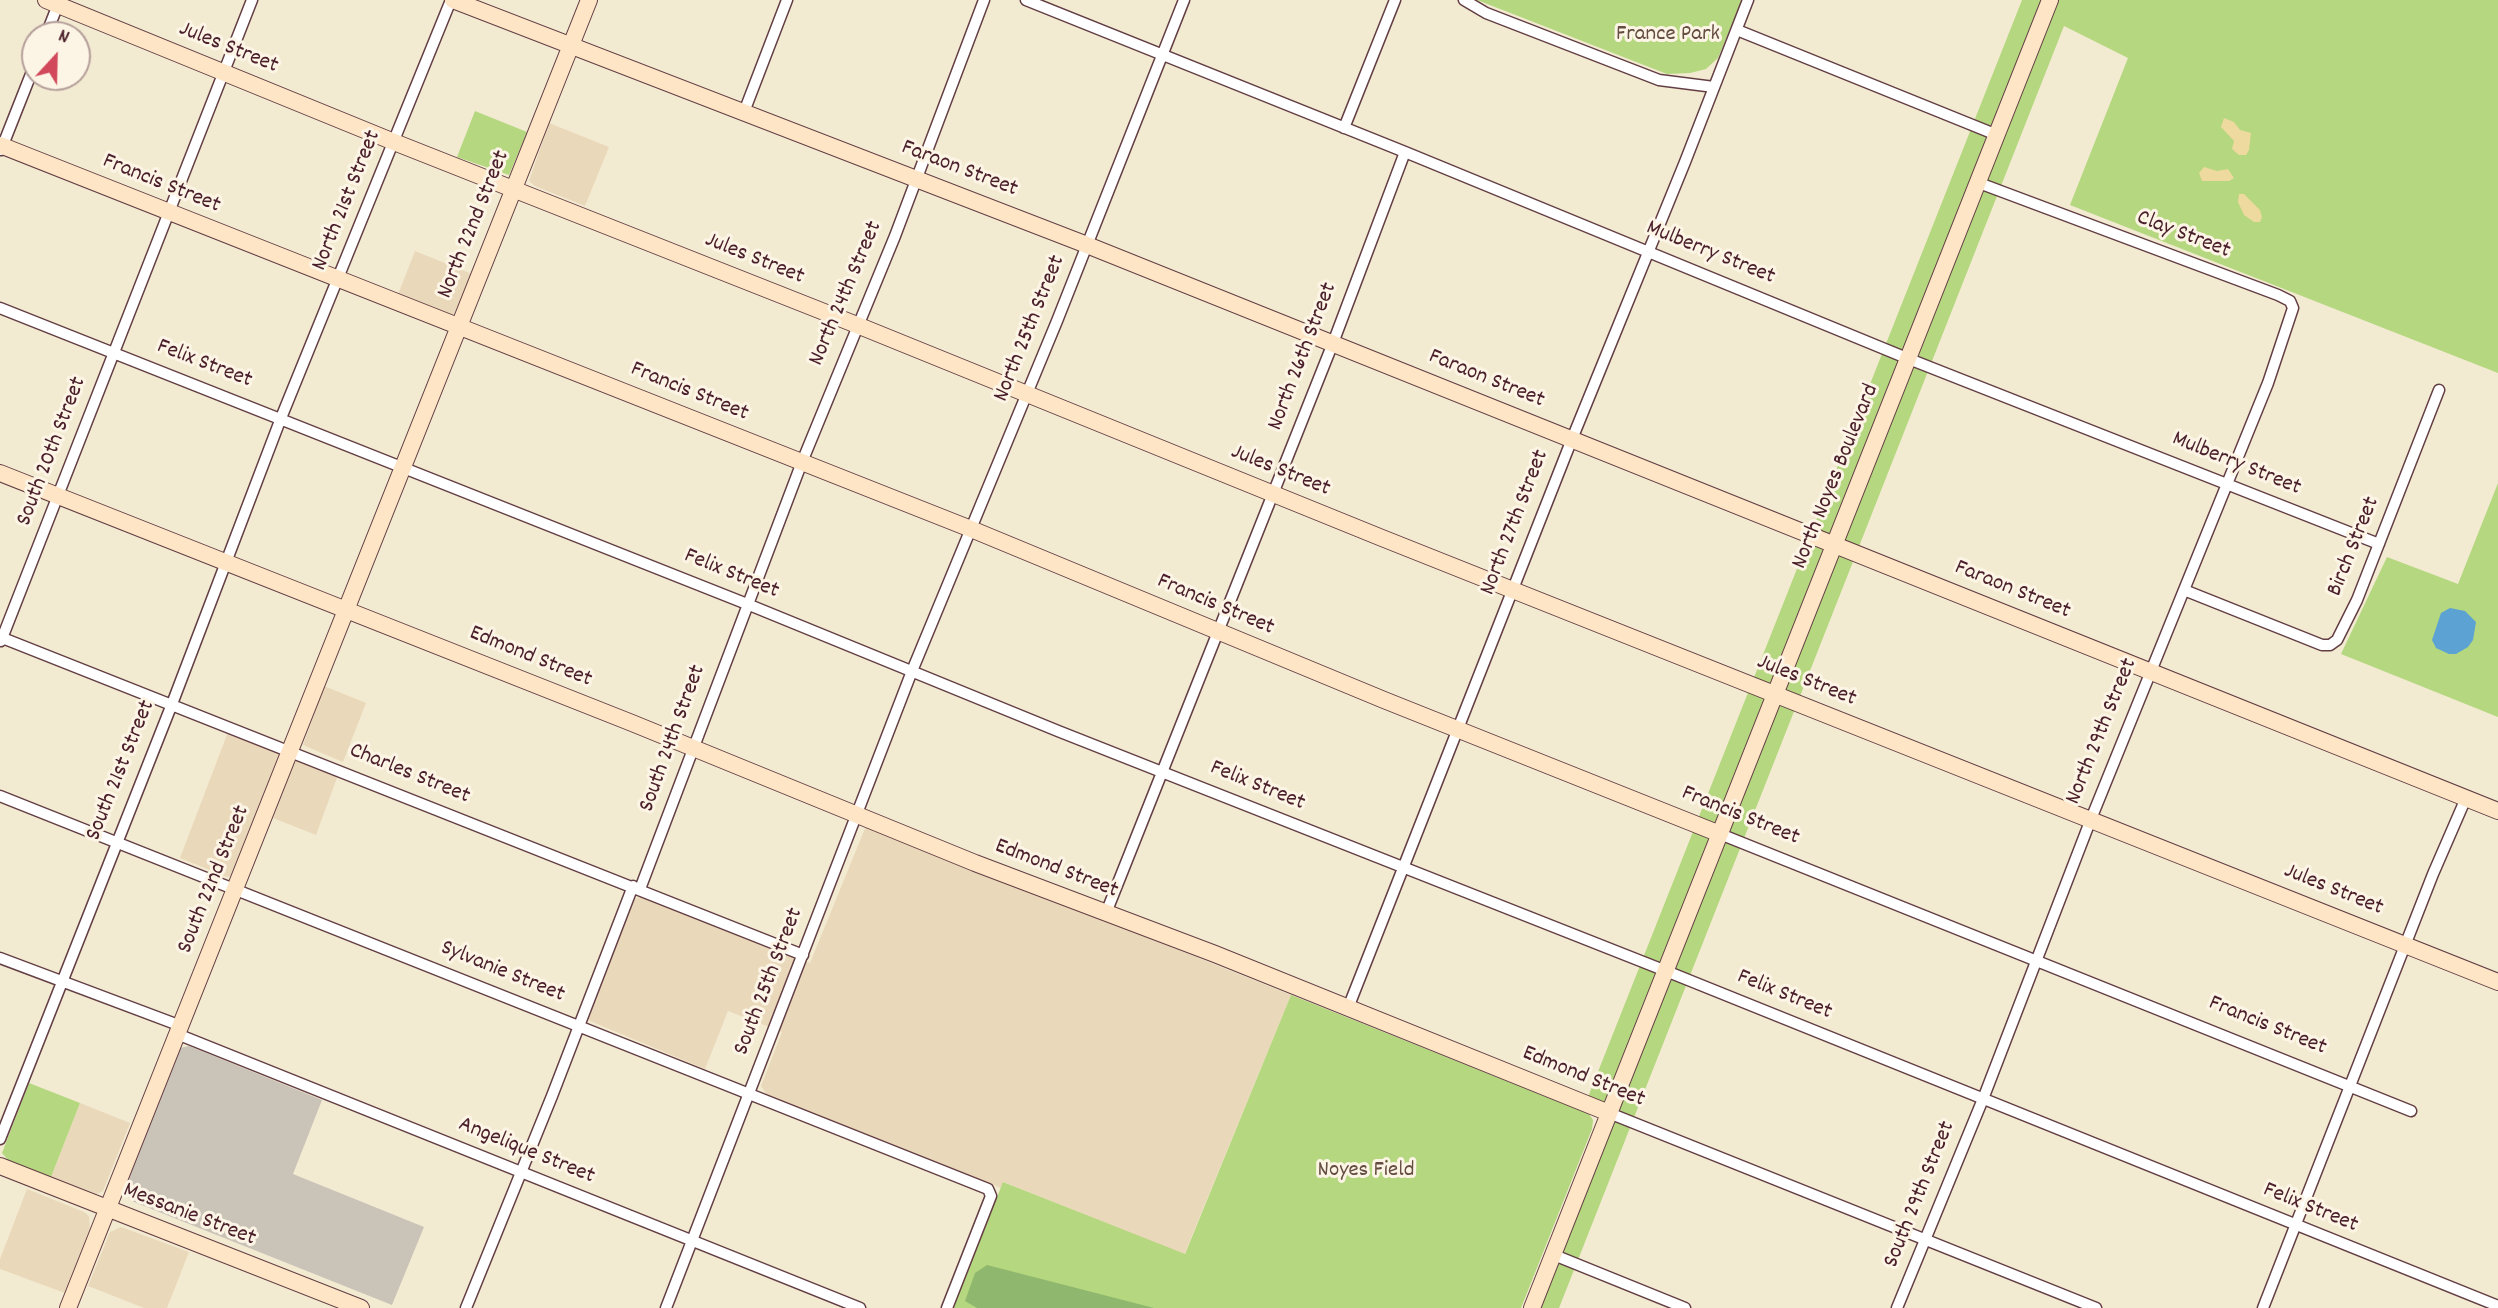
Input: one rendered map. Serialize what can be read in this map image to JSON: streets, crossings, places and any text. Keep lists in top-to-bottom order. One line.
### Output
{"streets":{"main road":["Jules Street","Faraon Street","Francis Street","North 22nd Street","North Noyes Boulevard","Edmond Street","South 22nd Street","Messanie Street"],"street":["North 21st Street","Clay Street","Mulberry Street","North 24th Street","North 25th Street","North 26th Street","Felix Street","South 20th Street","North 27th Street","Birch Street","North 29th Street","South 24th Street","South 21st Street","Charles Street","Sylvanie Street","South 25th Street","Angelique Street","South 29th Street"]},"crossings":[["Jules Street","North 21st Street"],["Jules Street","North 22nd Street"],["Jules Street","North 24th Street"],["Jules Street","North 25th Street"],["Jules Street","North 26th Street"],["Jules Street","South 20th Street"],["Jules Street","North Noyes Boulevard"],["Jules Street","North 27th Street"],["Jules Street","North 29th Street"],["Faraon Street","North 21st Street"],["Faraon Street","North 22nd Street"],["Faraon Street","North 24th Street"],["Faraon Street","North 25th Street"],["Faraon Street","North 26th Street"],["Faraon Street","North Noyes Boulevard"],["Faraon Street","North 27th Street"],["Faraon Street","North 29th Street"],["Francis Street","North 21st Street"],["Francis Street","North 22nd Street"],["Francis Street","North 24th Street"],["Francis Street","North 25th Street"],["Francis Street","North 26th Street"],["Francis Street","South 20th Street"],["Francis Street","North Noyes Boulevard"],["Francis Street","North 27th Street"],["Francis Street","North 29th Street"],["North 21st Street","Felix Street"],["North 21st Street","South 21st Street"],["North 22nd Street","Felix Street"],["North 22nd Street","South 22nd Street"],["Clay Street","North Noyes Boulevard"],["Clay Street","North 29th Street"],["Mulberry Street","North 25th Street"],["Mulberry Street","North 26th Street"],["Mulberry Street","North Noyes Boulevard"],["Mulberry Street","North 27th Street"],["Mulberry Street","Birch Street"],["Mulberry Street","North 29th Street"],["North 24th Street","Felix Street"],["North 24th Street","South 24th Street"],["North 25th Street","Felix Street"],["North 25th Street","South 25th Street"],["North 26th Street","Felix Street"],["North 26th Street","Edmond Street"],["Felix Street","South 20th Street"],["Felix Street","North Noyes Boulevard"],["Felix Street","North 27th Street"],["Felix Street","North 29th Street"],["Felix Street","South 24th Street"],["Felix Street","South 21st Street"],["Felix Street","South 22nd Street"],["Felix Street","South 25th Street"],["Felix Street","South 29th Street"],["South 20th Street","Edmond Street"],["South 20th Street","Charles Street"],["North Noyes Boulevard","Edmond Street"],["North 27th Street","Edmond Street"],["Birch Street","North 29th Street"],["Edmond Street","South 24th Street"],["Edmond Street","South 21st Street"],["Edmond Street","South 22nd Street"],["Edmond Street","South 25th Street"],["Edmond Street","South 29th Street"],["North 29th Street","South 29th Street"],["South 24th Street","Charles Street"],["South 24th Street","Sylvanie Street"],["South 24th Street","Angelique Street"],["South 21st Street","Charles Street"],["South 21st Street","Sylvanie Street"],["South 21st Street","Angelique Street"],["Charles Street","South 22nd Street"],["Charles Street","South 25th Street"],["South 22nd Street","Sylvanie Street"],["South 22nd Street","Angelique Street"],["South 22nd Street","Messanie Street"],["Sylvanie Street","South 25th Street"],["South 25th Street","Angelique Street"]],"parks":["France Park","Noyes Field"],"north":"top"}
